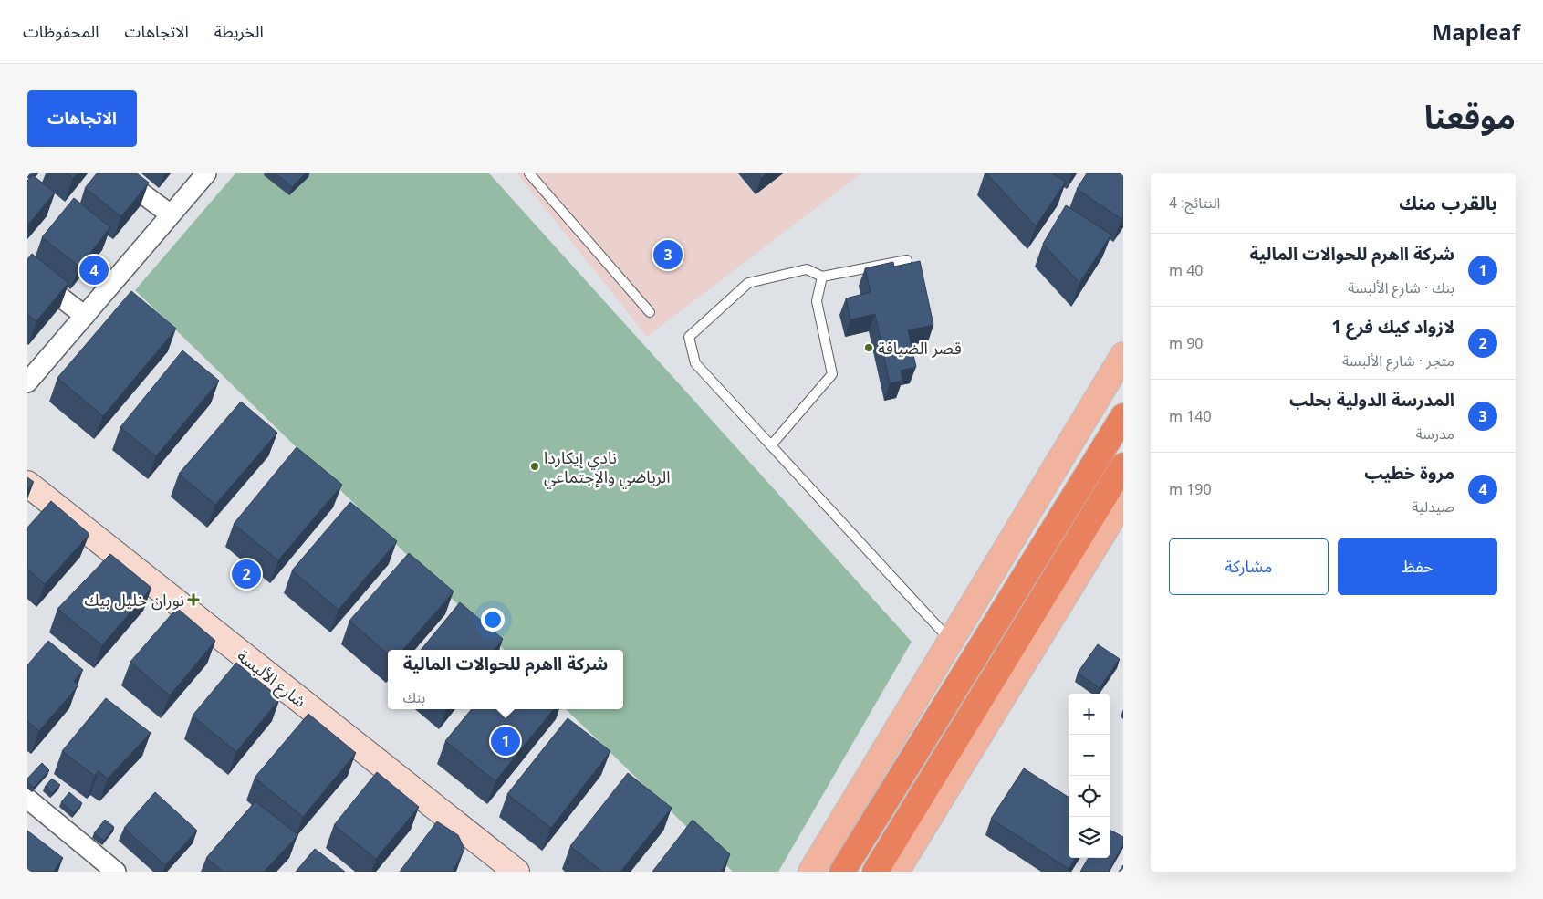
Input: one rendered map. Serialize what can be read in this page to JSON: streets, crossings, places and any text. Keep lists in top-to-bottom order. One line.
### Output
{"streets":{"main road":["شارع الألبسة"]},"places":{"other":["قصر الضيافة","نادي إيكاردا الرياضي والإجتماعي"],"health":["نوران خليل بيك"]},"page":{"header":"Mapleaf","nav":["الخريطة","الاتجاهات","المحفوظات"],"title":"موقعنا","buttons":["الاتجاهات",["حفظ","مشاركة"]],"heading":["بالقرب منك","النتائج: 4"],"list":[{"mark":"1","name":"شركة ااهرم للحوالات المالية","note":"بنك · شارع الألبسة","value":"40 m"},{"mark":"2","name":"لازواد كيك فرع 1","note":"متجر · شارع الألبسة","value":"90 m"},{"mark":"3","name":"المدرسة الدولية بحلب","note":"مدرسة","value":"140 m"},{"mark":"4","name":"مروة خطيب","note":"صيدلية","value":"190 m"}],"pins":["3","4","2","1"],"popup":["شركة ااهرم للحوالات المالية","بنك"],"map_buttons":["+","−"]}}
